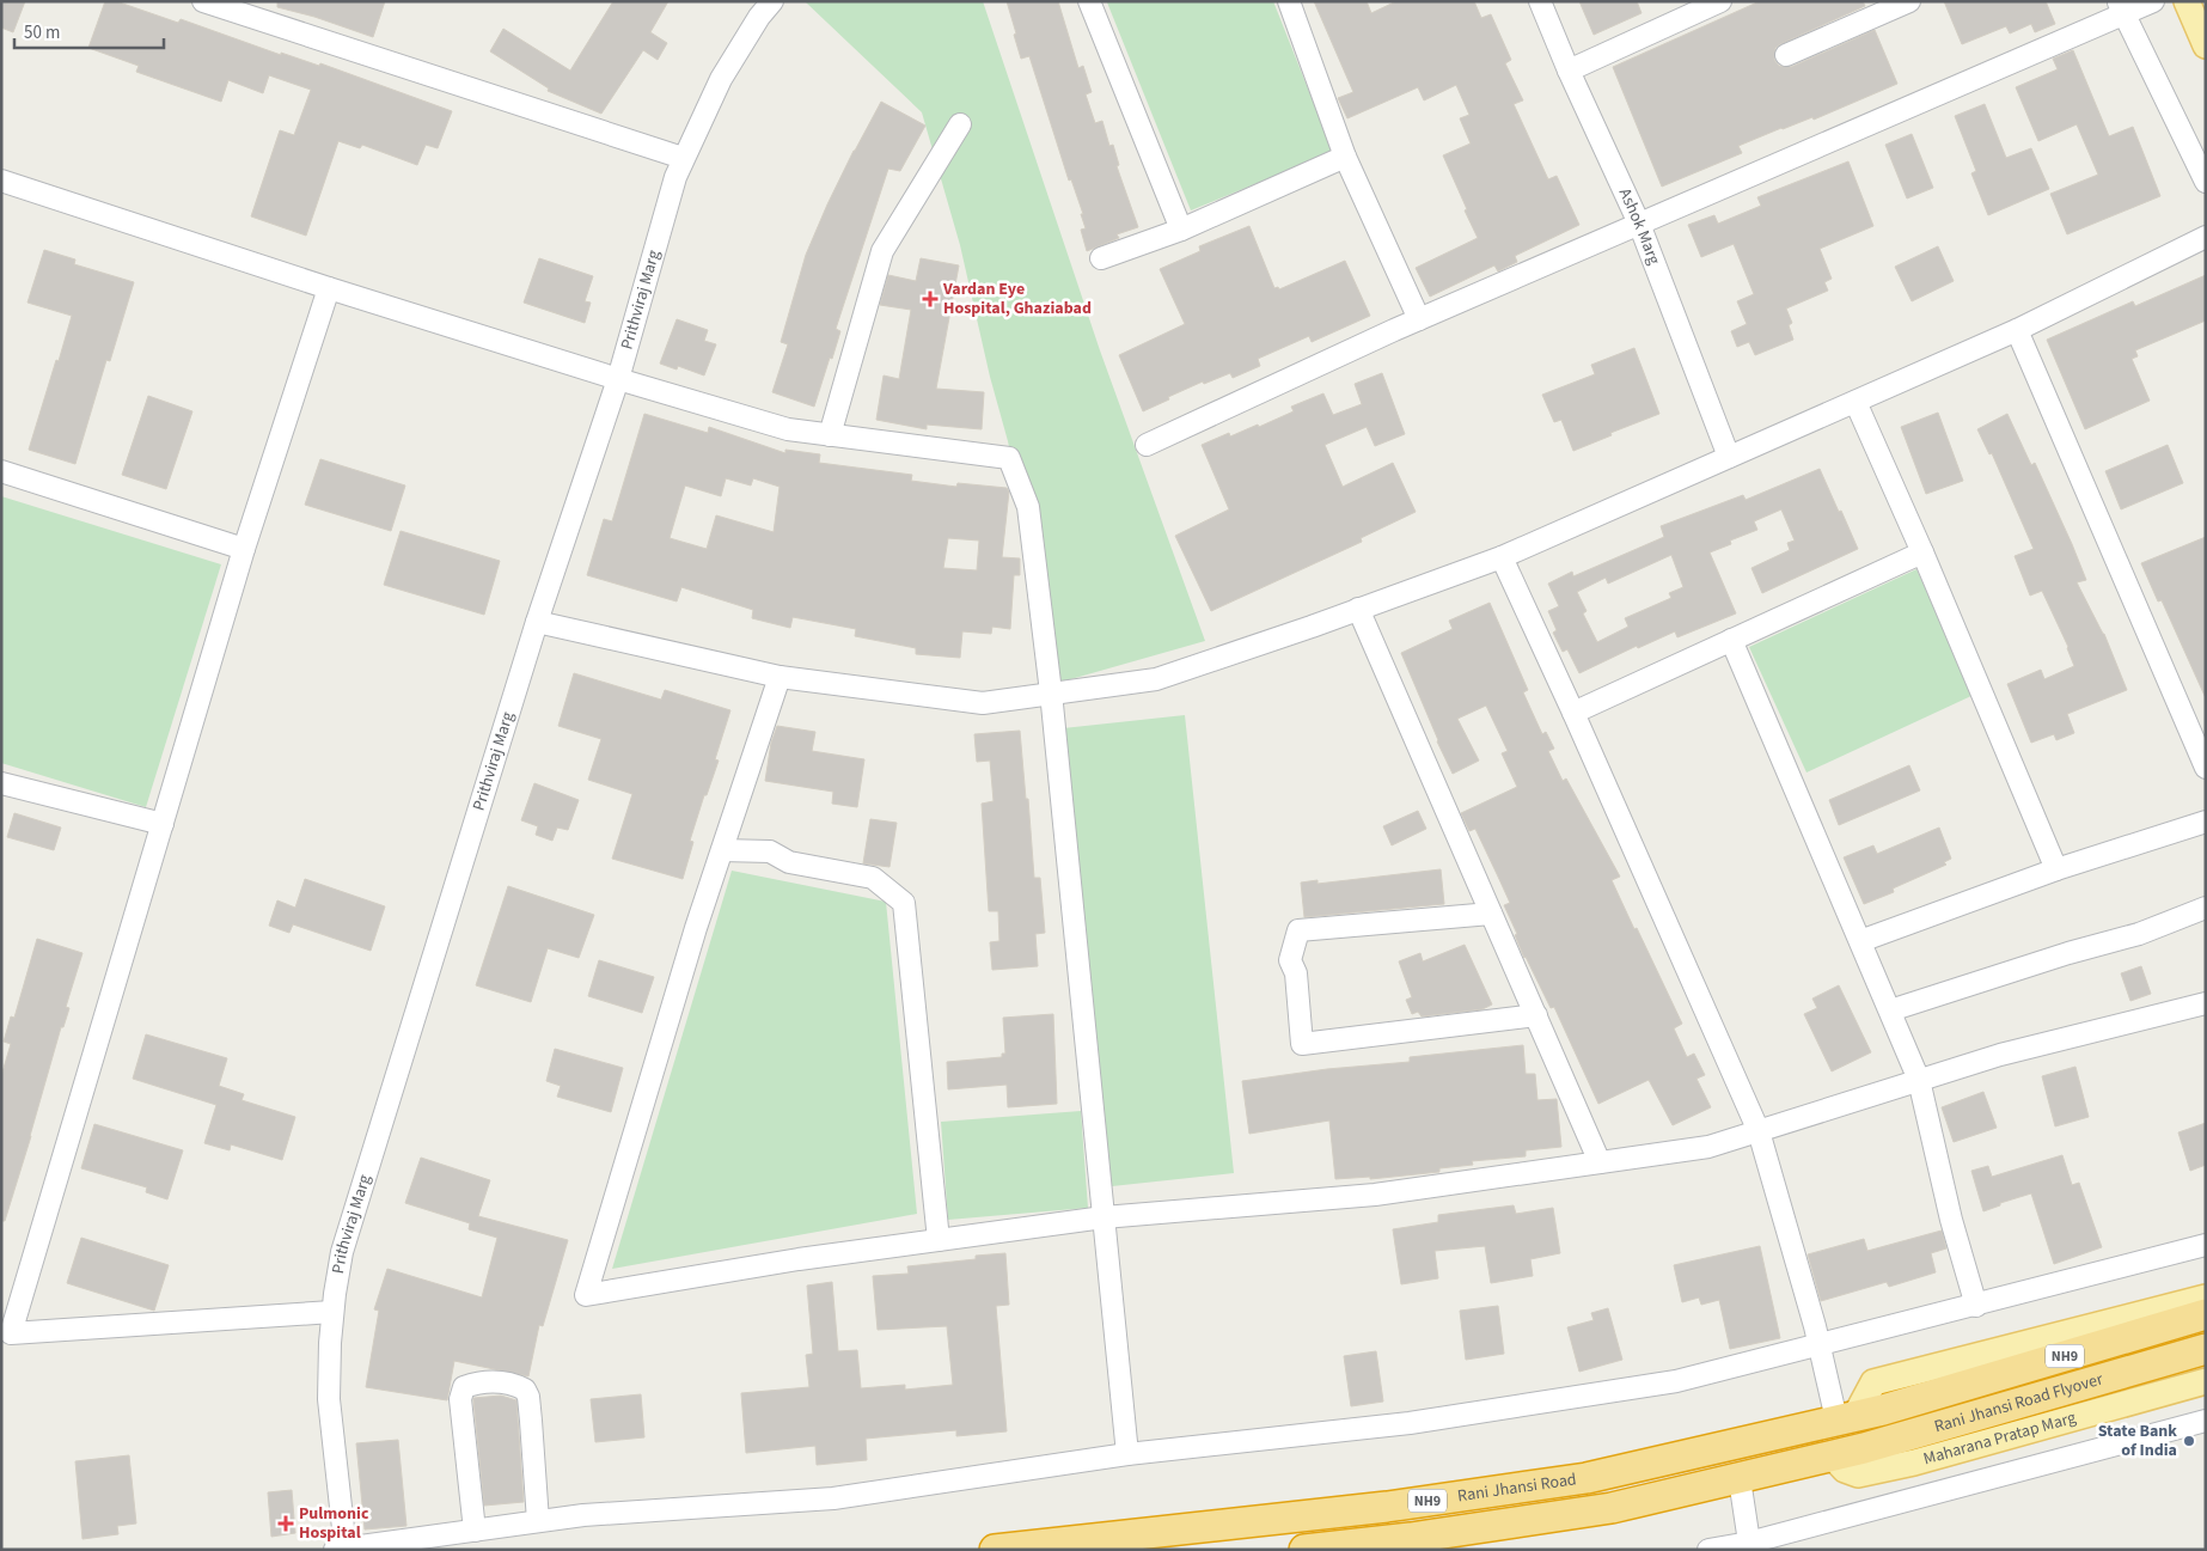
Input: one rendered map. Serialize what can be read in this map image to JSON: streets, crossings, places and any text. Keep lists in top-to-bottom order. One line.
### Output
{"streets":{"highway":["NH9","Rani Jhansi Road Flyover","Rani Jhansi Road"],"main road":["Maharana Pratap Marg"],"street":["Ashok Marg","Prithviraj Marg"]},"crossings":[["Rani Jhansi Road Flyover","Maharana Pratap Marg"],["Rani Jhansi Road Flyover","Rani Jhansi Road"],["Maharana Pratap Marg","Rani Jhansi Road"]],"places":{"health":["Vardan Eye Hospital, Ghaziabad","Pulmonic Hospital"],"other":["State Bank of India"]},"scale_bar":"50 m"}
